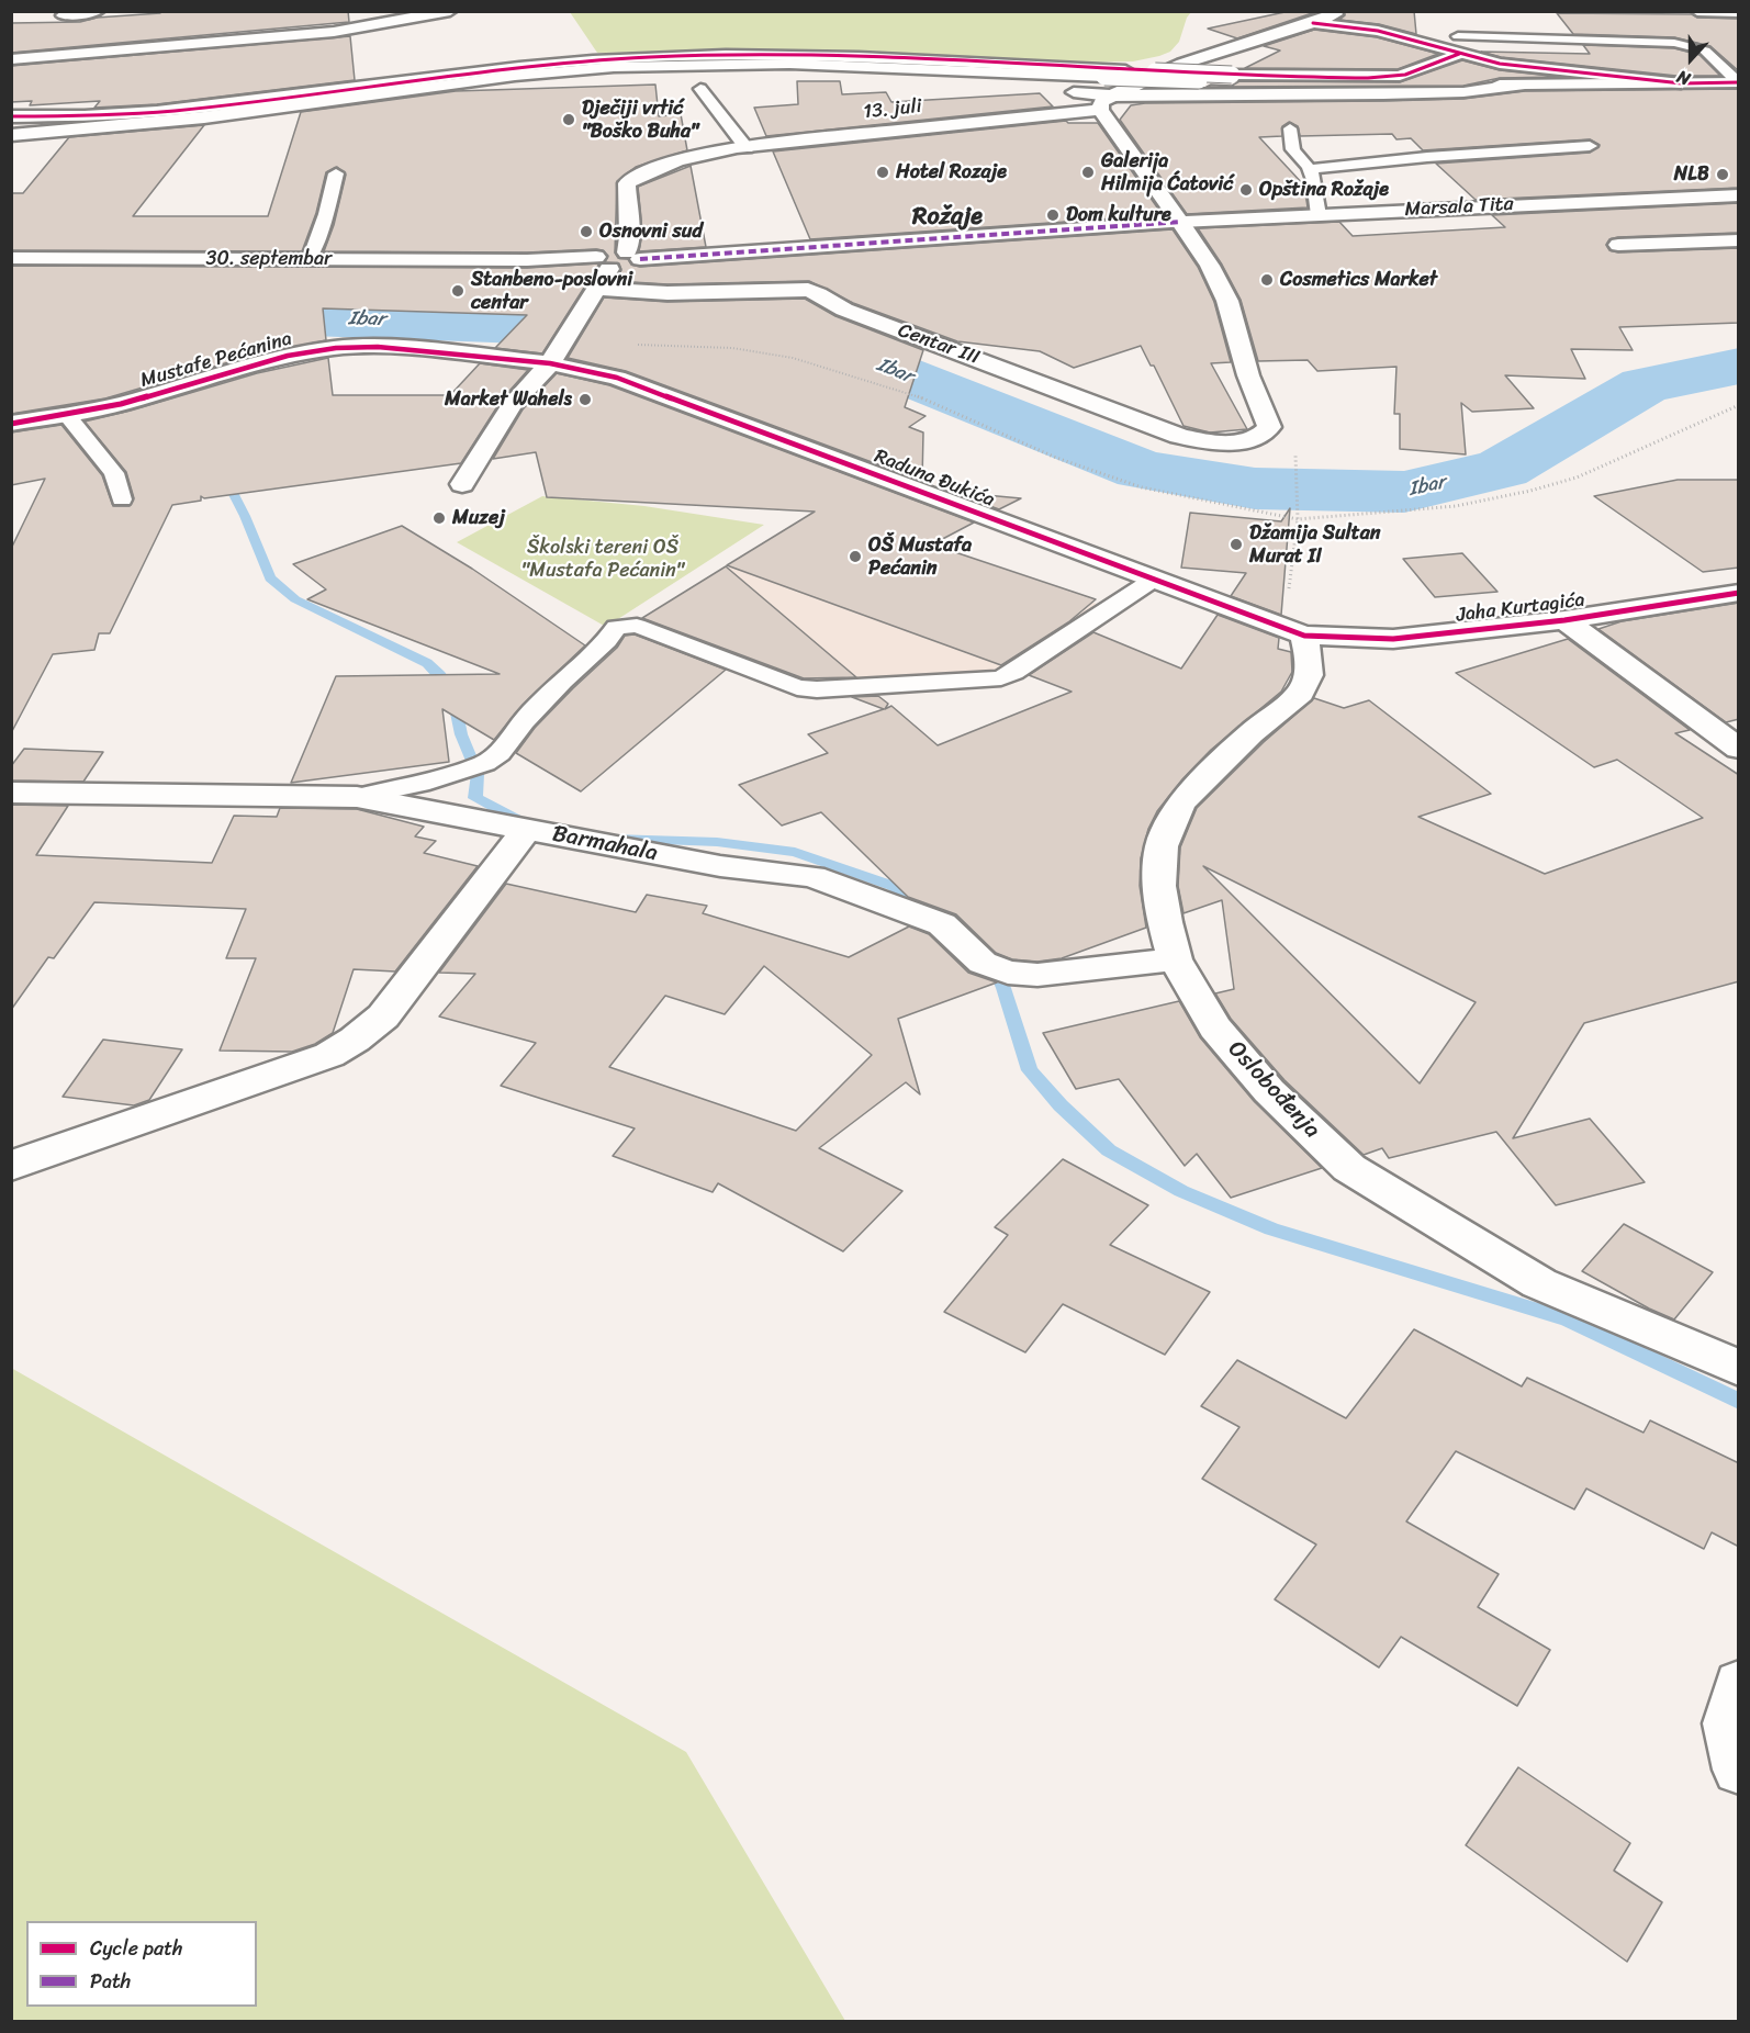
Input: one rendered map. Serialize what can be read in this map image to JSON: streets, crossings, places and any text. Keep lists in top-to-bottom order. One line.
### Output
{"streets":{"street":["13. juli","Marsala Tita","30. septembar","Centar III","Mustafe Pećanina","Raduna Ðukića","Jaha Kurtagića","Barmahala","Oslobođenja"]},"crossings":[["13. juli","Marsala Tita"],["Marsala Tita","30. septembar"],["Marsala Tita","Centar III"],["30. septembar","Centar III"],["Mustafe Pećanina","Raduna Ðukića"],["Raduna Ðukića","Jaha Kurtagića"],["Raduna Ðukića","Oslobođenja"],["Jaha Kurtagića","Oslobođenja"],["Barmahala","Oslobođenja"]],"districts":["Rožaje"],"water":["Ibar"],"parks":["Školski tereni OŠ \"Mustafa Pećanin\""],"places":["Dječiji vrtić \"Boško Buha\"","Hotel Rozaje","Galerija Hilmija Ćatović","NLB","Opština Rožaje","Dom kulture","Osnovni sud","Cosmetics Market","Stanbeno-poslovni centar","Market Wahels","Muzej","Džamija Sultan Murat II","OŠ Mustafa Pećanin"],"legend":["Cycle path","Path"],"north":"bottom"}
